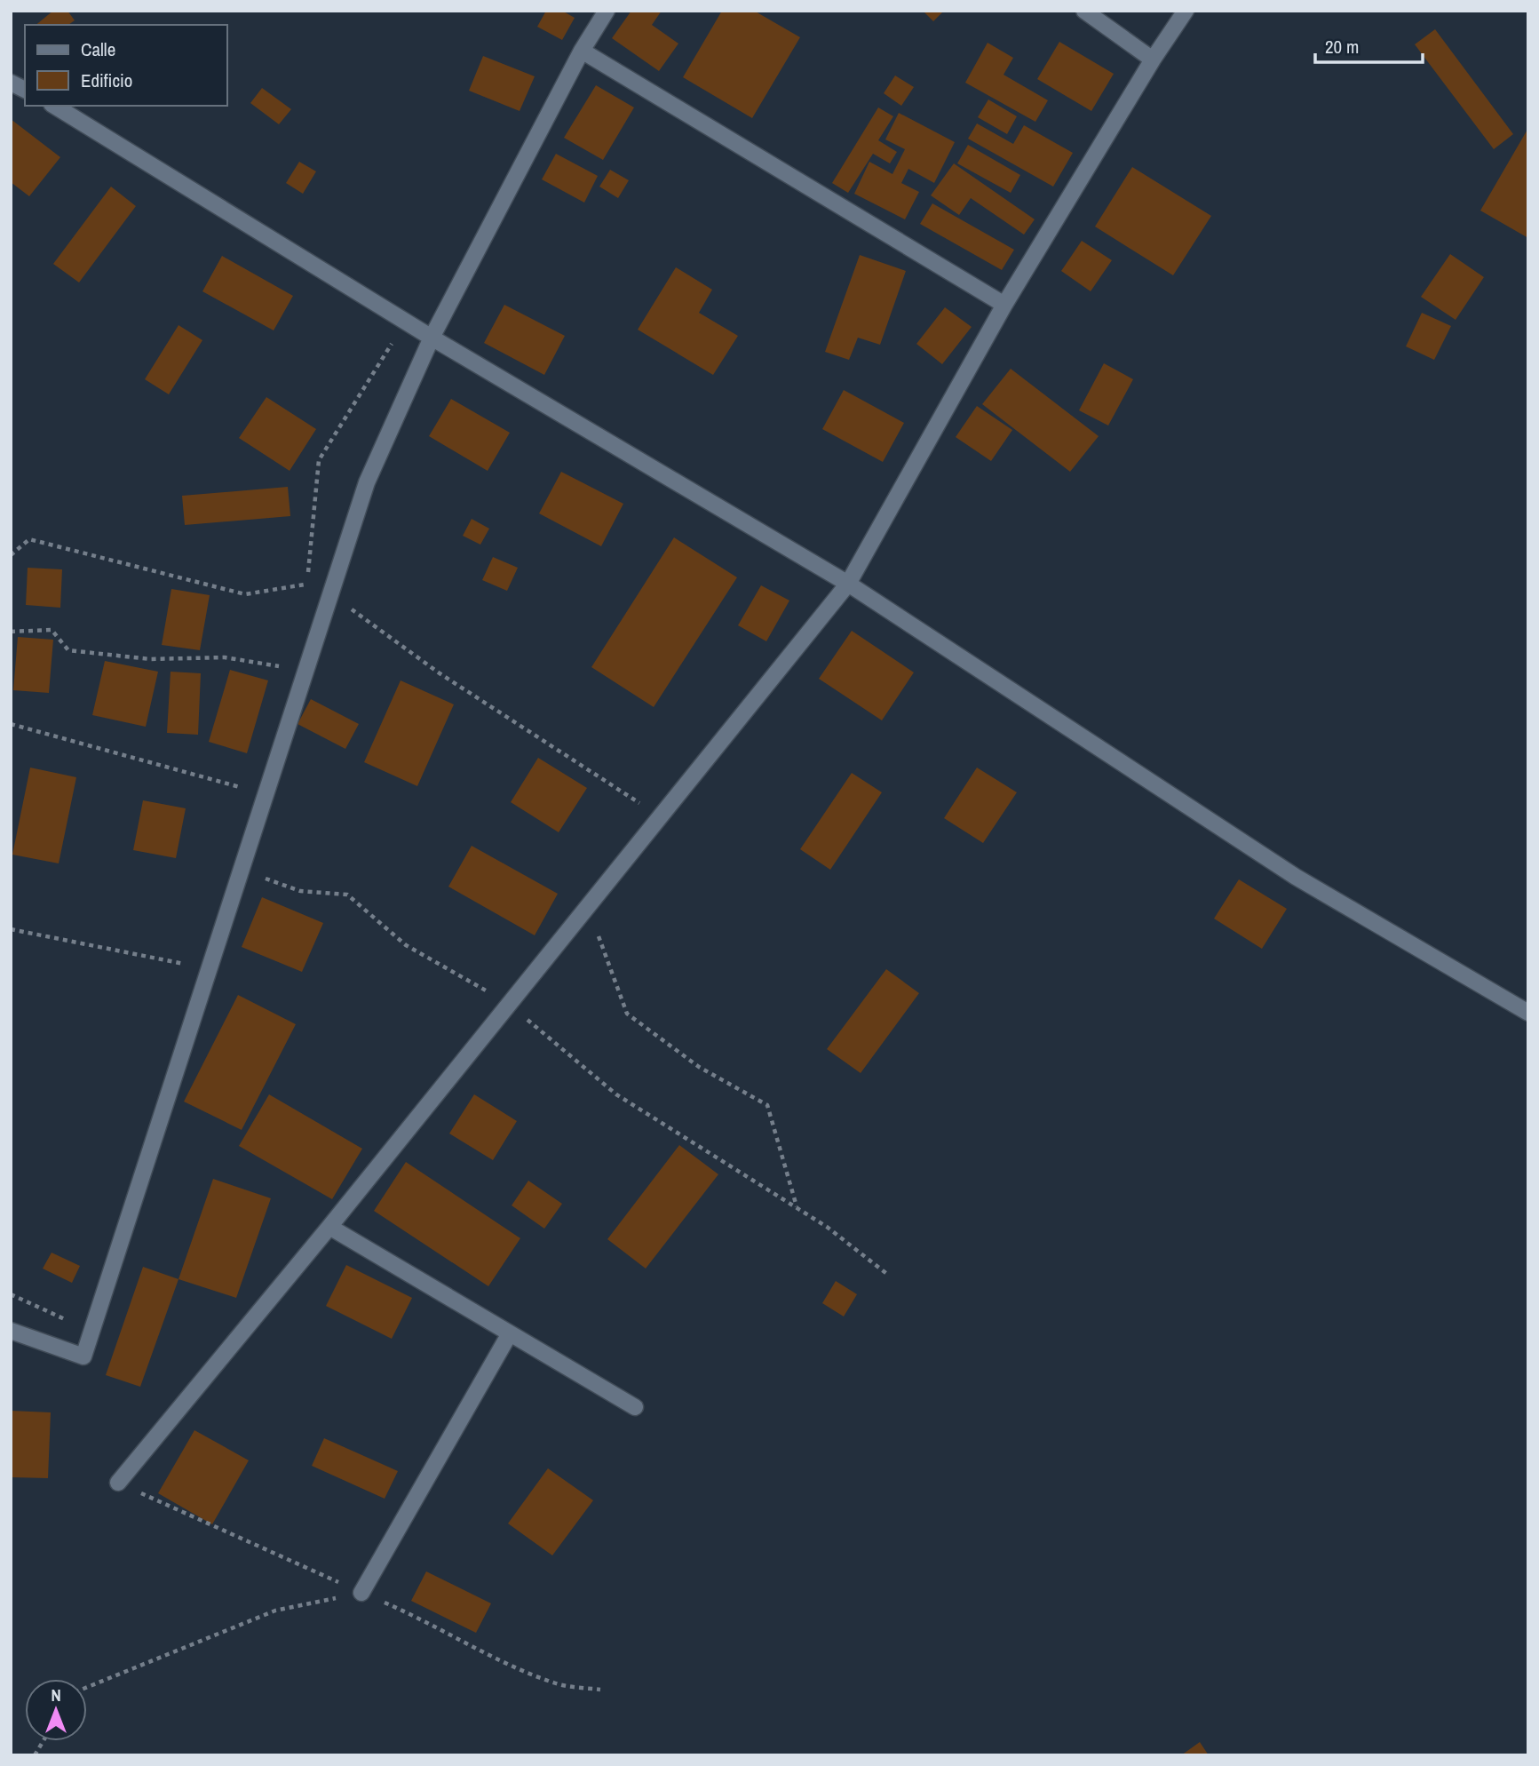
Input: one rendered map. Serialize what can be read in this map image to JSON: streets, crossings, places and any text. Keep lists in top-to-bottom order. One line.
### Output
{"legend":["Calle","Edificio"],"scale_bar":"20 m","north":"top"}
